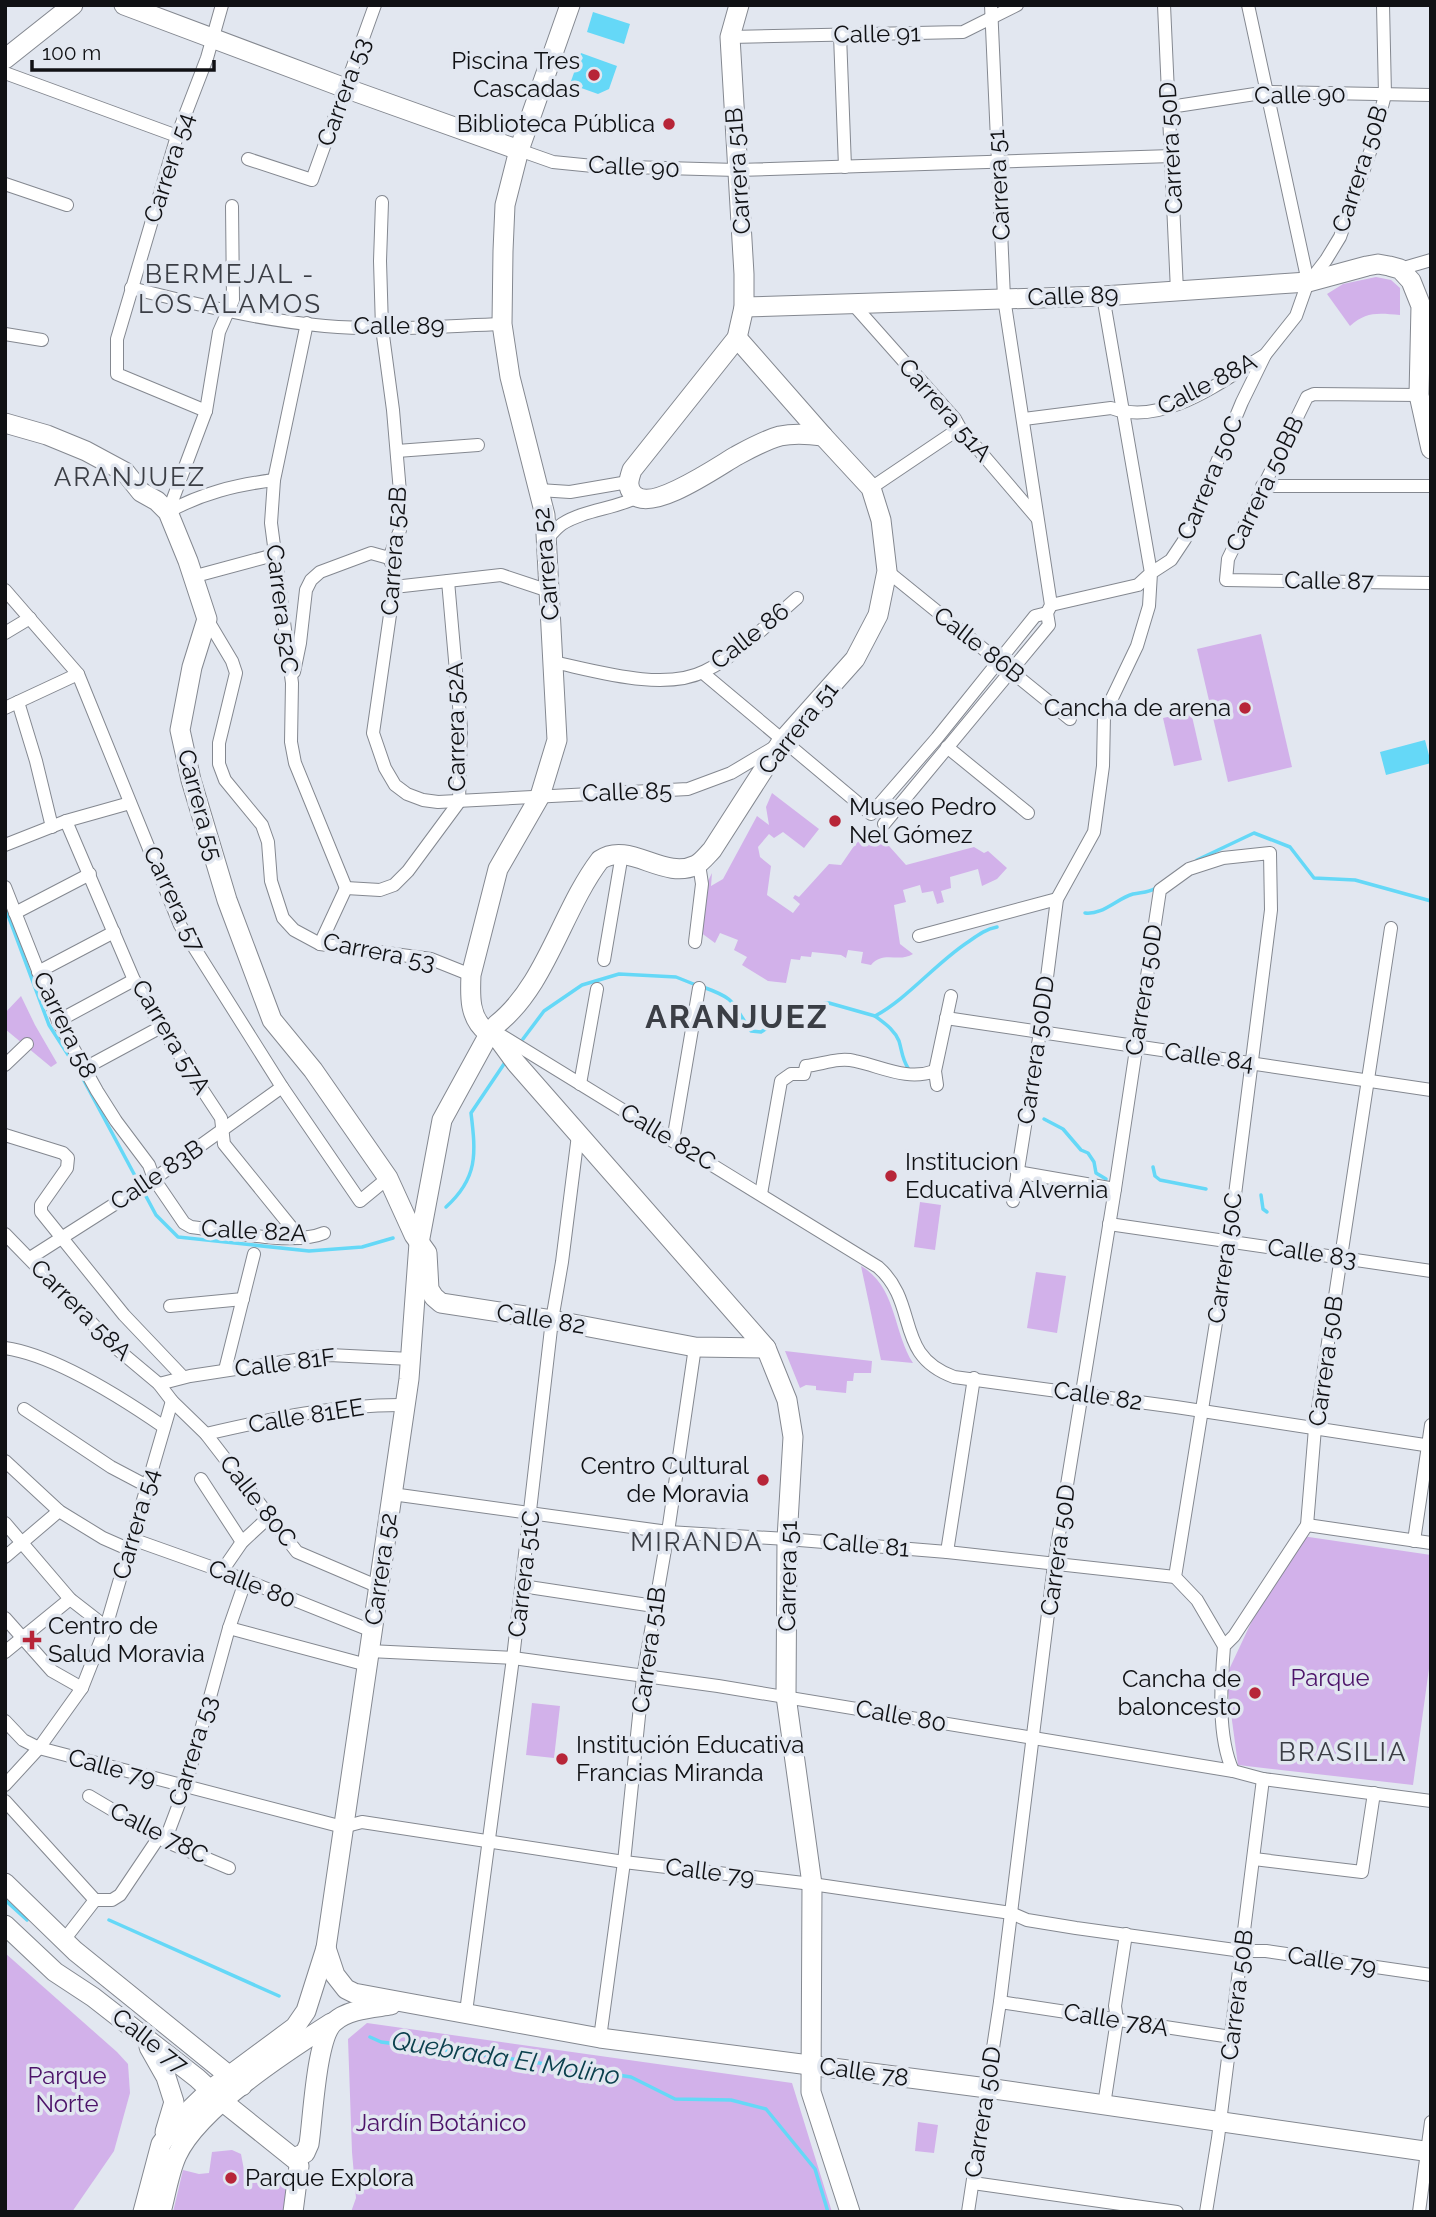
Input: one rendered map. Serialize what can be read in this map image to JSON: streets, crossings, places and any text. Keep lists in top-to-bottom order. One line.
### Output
{"streets":{"street":["Calle 91","Carrera 53","Calle 90","Carrera 50D","Carrera 54","Carrera 50B","Carrera 51B","Carrera 51","Calle 89","Calle 88A","Carrera 51A","Carrera 50C","Carrera 50BB","Carrera 52B","Carrera 52","Calle 87","Carrera 52C","Calle 86","Calle 86B","Carrera 52A","Calle 85","Carrera 55","Carrera 57","Carrera 58","Carrera 57A","Carrera 50DD","Calle 84","Calle 82C","Calle 83B","Calle 82A","Calle 83","Carrera 58A","Calle 82","Calle 81F","Calle 81EE","Calle 80C","Calle 81","Carrera 51C","Calle 80","Calle 79","Calle 78C","Calle 78A","Calle 77","Calle 78"]},"crossings":[["Calle 91","Carrera 51B"],["Calle 91","Carrera 51"],["Carrera 53","Calle 90"],["Carrera 53","Carrera 52"],["Carrera 53","Carrera 55"],["Carrera 53","Calle 80"],["Carrera 53","Calle 79"],["Carrera 53","Calle 78C"],["Calle 90","Carrera 50D"],["Calle 90","Carrera 54"],["Calle 90","Carrera 50B"],["Calle 90","Carrera 51B"],["Calle 90","Carrera 51"],["Calle 90","Carrera 52"],["Carrera 50D","Calle 89"],["Carrera 50D","Carrera 50C"],["Carrera 50D","Calle 84"],["Carrera 50D","Calle 83"],["Carrera 50D","Calle 82"],["Carrera 50D","Calle 81"],["Carrera 50D","Calle 80"],["Carrera 50D","Calle 79"],["Carrera 50D","Calle 78A"],["Carrera 50D","Calle 78"],["Carrera 54","Calle 89"],["Carrera 54","Calle 80C"],["Carrera 54","Calle 80"],["Carrera 54","Calle 79"],["Carrera 50B","Calle 89"],["Carrera 50B","Carrera 50C"],["Carrera 50B","Calle 84"],["Carrera 50B","Calle 83"],["Carrera 50B","Calle 82"],["Carrera 50B","Calle 80"],["Carrera 50B","Calle 79"],["Carrera 50B","Calle 78A"],["Carrera 50B","Calle 78"],["Carrera 51B","Carrera 51"],["Carrera 51B","Calle 89"],["Carrera 51B","Calle 82"],["Carrera 51B","Calle 81"],["Carrera 51B","Calle 80"],["Carrera 51B","Calle 79"],["Carrera 51B","Calle 78"],["Carrera 51","Calle 89"],["Carrera 51","Calle 88A"],["Carrera 51","Carrera 51A"],["Carrera 51","Carrera 52"],["Carrera 51","Calle 86"],["Carrera 51","Calle 86B"],["Carrera 51","Calle 85"],["Carrera 51","Calle 82C"],["Carrera 51","Calle 82"],["Carrera 51","Calle 81"],["Carrera 51","Carrera 51C"],["Carrera 51","Calle 80"],["Carrera 51","Calle 79"],["Carrera 51","Calle 78"],["Calle 89","Carrera 51A"],["Calle 89","Carrera 50C"],["Calle 89","Carrera 52B"],["Calle 89","Carrera 52"],["Calle 89","Carrera 52C"],["Calle 88A","Carrera 50C"],["Carrera 50C","Calle 84"],["Carrera 50C","Calle 83"],["Carrera 50C","Calle 82"],["Carrera 50C","Calle 81"],["Carrera 50BB","Calle 87"],["Carrera 52B","Carrera 52A"],["Carrera 52B","Calle 85"],["Carrera 52","Calle 86"],["Carrera 52","Calle 85"],["Carrera 52","Carrera 55"],["Carrera 52","Calle 82C"],["Carrera 52","Calle 81F"],["Carrera 52","Calle 81EE"],["Carrera 52","Calle 80C"],["Carrera 52","Calle 81"],["Carrera 52","Calle 80"],["Carrera 52","Calle 79"],["Carrera 52","Calle 77"],["Carrera 52","Calle 78"],["Carrera 52C","Carrera 52A"],["Calle 86","Calle 86B"],["Calle 86","Calle 85"],["Carrera 52A","Calle 85"],["Carrera 55","Carrera 57"],["Carrera 57","Calle 83B"],["Carrera 58","Calle 82A"],["Carrera 57A","Calle 83B"],["Carrera 57A","Calle 82A"],["Carrera 50DD","Calle 84"],["Calle 82C","Calle 82"],["Calle 83B","Calle 82A"],["Calle 83B","Carrera 58A"],["Carrera 58A","Calle 81F"],["Carrera 58A","Calle 80C"],["Calle 82","Carrera 51C"],["Calle 81F","Calle 80C"],["Calle 81EE","Calle 80C"],["Calle 81","Carrera 51C"],["Carrera 51C","Calle 80"],["Carrera 51C","Calle 79"],["Carrera 51C","Calle 78"]],"districts":["BERMEJAL - LOS ALAMOS","ARANJUEZ","ARANJUEZ","MIRANDA","BRASILIA"],"water":["Quebrada El Molino"],"parks":["Parque","Parque Norte","Jardín Botánico"],"places":{"other":["Piscina Tres Cascadas","Biblioteca Pública","Cancha de arena","Museo Pedro Nel Gómez","Institucion Educativa Alvernia","Centro Cultural de Moravia","Cancha de baloncesto","Institución Educativa Francias Miranda","Parque Explora"],"health":["Centro de Salud Moravia"]},"scale_bar":"100 m"}
